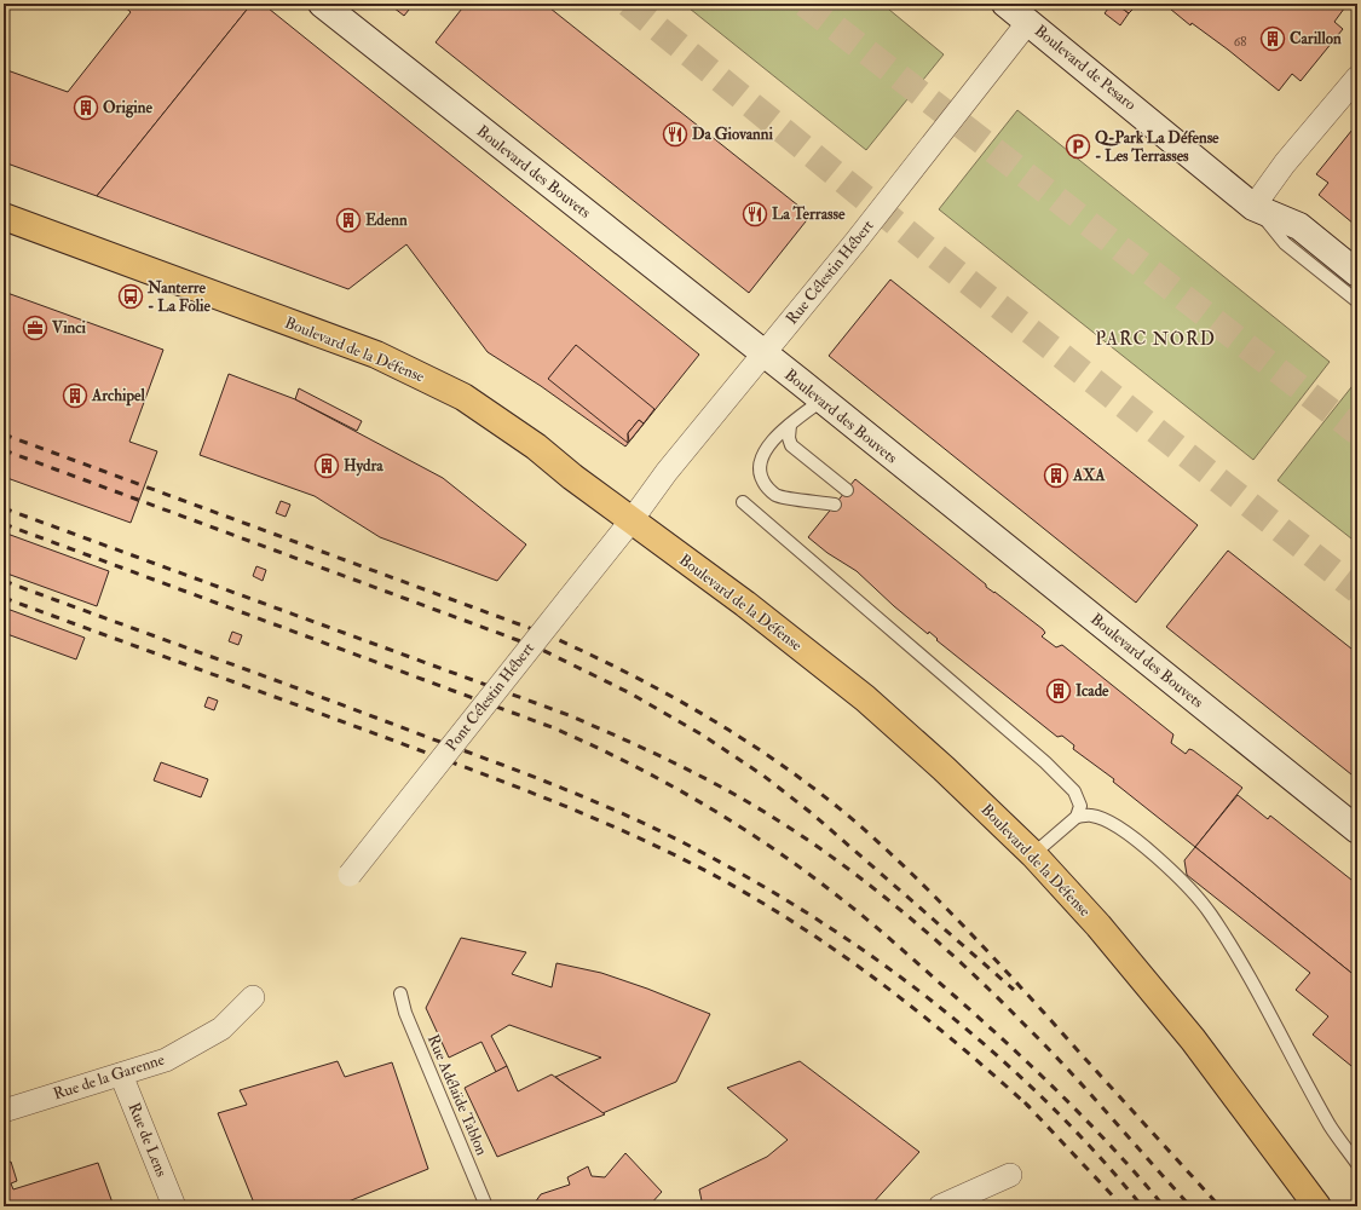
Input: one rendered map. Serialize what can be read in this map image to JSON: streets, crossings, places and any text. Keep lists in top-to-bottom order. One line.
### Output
{"streets":{"main road":["Boulevard de Pesaro","Boulevard des Bouvets","Boulevard de la Défense"],"street":["Rue Célestin Hébert","Pont Célestin Hébert","Rue de la Garenne","Rue de Lens"],"lane":["Rue Adélaïde Tablon"]},"crossings":[["Boulevard de Pesaro","Rue Célestin Hébert"],["Boulevard des Bouvets","Rue Célestin Hébert"],["Rue Célestin Hébert","Boulevard de la Défense"],["Rue Célestin Hébert","Pont Célestin Hébert"],["Boulevard de la Défense","Pont Célestin Hébert"],["Rue de la Garenne","Rue de Lens"]],"districts":["PARC NORD"],"places":{"building":["Carillon","Origine","Edenn","Archipel","Hydra","AXA","Icade"],"restaurant":["Da Giovanni","La Terrasse"],"parking":["Q-Park La Défense - Les Terrasses"],"bus stop":["Nanterre - La Folie"],"office":["Vinci"]},"house_numbers":["68"]}
